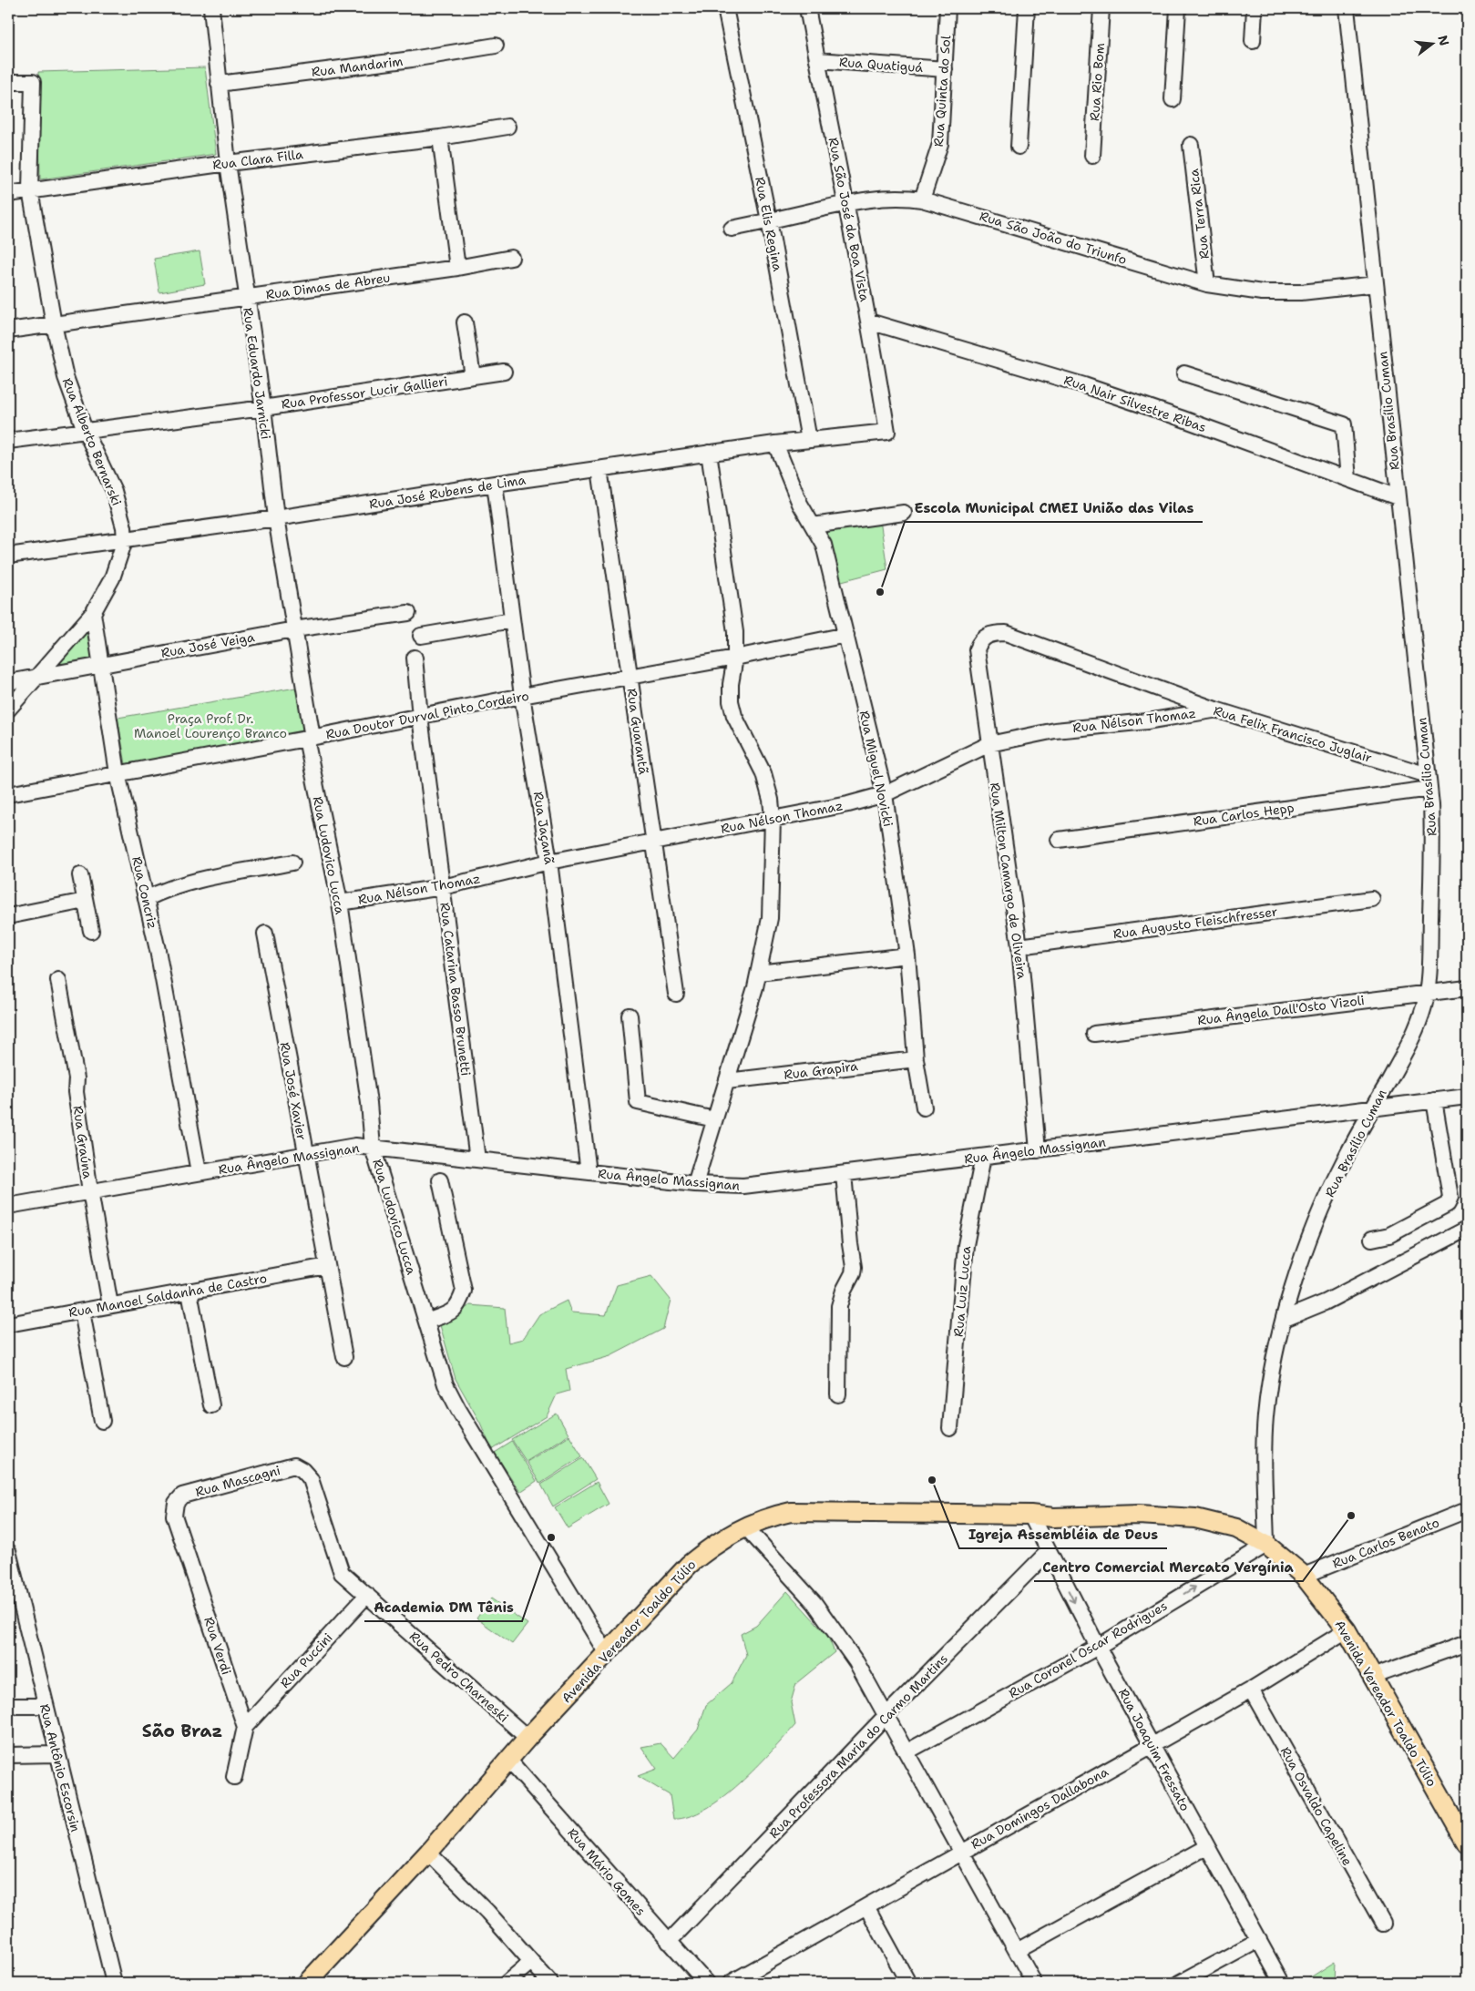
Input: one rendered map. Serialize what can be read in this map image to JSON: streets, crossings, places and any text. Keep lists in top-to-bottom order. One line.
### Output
{"streets":{"main road":["Avenida Vereador Toaldo Túlio"],"street":["Rua Quatiguá","Rua Mandarim","Rua Rio Bom","Rua Quinta do Sol","Rua Clara Filla","Rua Terra Rica","Rua São José da Boa Vista","Rua Elis Regina","Rua São João do Triunfo","Rua Dimas de Abreu","Rua Eduardo Jarnicki","Rua Professor Lucir Gallieri","Rua Nair Silvestre Ribas","Rua Brasílio Cuman","Rua Alberto Bernarski","Rua José Rubens de Lima","Rua José Veiga","Rua Doutor Durval Pinto Cordeiro","Rua Nélson Thomaz","Rua Guarantã","Rua Felix Francisco Juglair","Rua Miguel Novicki","Rua Carlos Hepp","Rua Jaçanã","Rua Ludovico Lucca","Rua Milton Camargo de Oliveira","Rua Concriz","Rua Augusto Fleischfresser","Rua Catarina Basso Brunetti","Rua Ângela Dall'Osto Vizoli","Rua Grapira","Rua José Xavier","Rua Graúna","Rua Ângelo Massignan","Rua Luiz Lucca","Rua Manoel Saldanha de Castro","Rua Mascagni","Rua Carlos Benato","Rua Verdi","Rua Coronel Oscar Rodrigues","Rua Puccini","Rua Pedro Charneski","Rua Professora Maria do Carmo Martins","Rua Joaquim Fressato","Rua Antônio Escorsin","Rua Osvaldo Capeline","Rua Domingos Dallabona","Rua Mário Gomes"]},"crossings":[["Rua Quatiguá","Rua Quinta do Sol"],["Rua Quatiguá","Rua São José da Boa Vista"],["Rua Mandarim","Rua Eduardo Jarnicki"],["Rua Quinta do Sol","Rua São João do Triunfo"],["Rua Clara Filla","Rua Eduardo Jarnicki"],["Rua Clara Filla","Rua Alberto Bernarski"],["Rua Terra Rica","Rua São João do Triunfo"],["Rua São José da Boa Vista","Rua São João do Triunfo"],["Rua São José da Boa Vista","Rua Nair Silvestre Ribas"],["Rua São José da Boa Vista","Rua José Rubens de Lima"],["Rua Elis Regina","Rua São João do Triunfo"],["Rua Elis Regina","Rua José Rubens de Lima"],["Rua São João do Triunfo","Rua Brasílio Cuman"],["Rua Dimas de Abreu","Rua Eduardo Jarnicki"],["Rua Dimas de Abreu","Rua Alberto Bernarski"],["Rua Eduardo Jarnicki","Rua Professor Lucir Gallieri"],["Rua Eduardo Jarnicki","Rua José Rubens de Lima"],["Rua Eduardo Jarnicki","Rua José Veiga"],["Rua Eduardo Jarnicki","Rua Doutor Durval Pinto Cordeiro"],["Rua Eduardo Jarnicki","Rua Ludovico Lucca"],["Rua Professor Lucir Gallieri","Rua Alberto Bernarski"],["Rua Nair Silvestre Ribas","Rua Brasílio Cuman"],["Rua Brasílio Cuman","Rua Felix Francisco Juglair"],["Rua Brasílio Cuman","Rua Carlos Hepp"],["Rua Brasílio Cuman","Rua Ângela Dall'Osto Vizoli"],["Rua Brasílio Cuman","Rua Ângelo Massignan"],["Rua Brasílio Cuman","Avenida Vereador Toaldo Túlio"],["Rua Brasílio Cuman","Rua Coronel Oscar Rodrigues"],["Rua Alberto Bernarski","Rua José Rubens de Lima"],["Rua José Rubens de Lima","Rua Guarantã"],["Rua José Rubens de Lima","Rua Miguel Novicki"],["Rua José Rubens de Lima","Rua Jaçanã"],["Rua José Veiga","Rua Concriz"],["Rua Doutor Durval Pinto Cordeiro","Rua Guarantã"],["Rua Doutor Durval Pinto Cordeiro","Rua Miguel Novicki"],["Rua Doutor Durval Pinto Cordeiro","Rua Jaçanã"],["Rua Doutor Durval Pinto Cordeiro","Rua Ludovico Lucca"],["Rua Doutor Durval Pinto Cordeiro","Rua Concriz"],["Rua Doutor Durval Pinto Cordeiro","Rua Catarina Basso Brunetti"],["Rua Nélson Thomaz","Rua Guarantã"],["Rua Nélson Thomaz","Rua Felix Francisco Juglair"],["Rua Nélson Thomaz","Rua Miguel Novicki"],["Rua Nélson Thomaz","Rua Jaçanã"],["Rua Nélson Thomaz","Rua Ludovico Lucca"],["Rua Nélson Thomaz","Rua Milton Camargo de Oliveira"],["Rua Nélson Thomaz","Rua Catarina Basso Brunetti"],["Rua Felix Francisco Juglair","Rua Carlos Hepp"],["Rua Felix Francisco Juglair","Rua Milton Camargo de Oliveira"],["Rua Miguel Novicki","Rua Grapira"],["Rua Jaçanã","Rua Ângelo Massignan"],["Rua Ludovico Lucca","Rua Ângelo Massignan"],["Rua Ludovico Lucca","Avenida Vereador Toaldo Túlio"],["Rua Milton Camargo de Oliveira","Rua Augusto Fleischfresser"],["Rua Milton Camargo de Oliveira","Rua Ângelo Massignan"],["Rua Concriz","Rua Ângelo Massignan"],["Rua Catarina Basso Brunetti","Rua Ângelo Massignan"],["Rua José Xavier","Rua Ângelo Massignan"],["Rua José Xavier","Rua Manoel Saldanha de Castro"],["Rua Graúna","Rua Ângelo Massignan"],["Rua Graúna","Rua Manoel Saldanha de Castro"],["Rua Ângelo Massignan","Rua Luiz Lucca"],["Rua Mascagni","Rua Verdi"],["Rua Mascagni","Rua Pedro Charneski"],["Rua Carlos Benato","Avenida Vereador Toaldo Túlio"],["Avenida Vereador Toaldo Túlio","Rua Coronel Oscar Rodrigues"],["Avenida Vereador Toaldo Túlio","Rua Pedro Charneski"],["Avenida Vereador Toaldo Túlio","Rua Joaquim Fressato"],["Avenida Vereador Toaldo Túlio","Rua Domingos Dallabona"],["Avenida Vereador Toaldo Túlio","Rua Mário Gomes"],["Rua Verdi","Rua Puccini"],["Rua Coronel Oscar Rodrigues","Rua Joaquim Fressato"],["Rua Puccini","Rua Pedro Charneski"],["Rua Professora Maria do Carmo Martins","Rua Joaquim Fressato"],["Rua Professora Maria do Carmo Martins","Rua Mário Gomes"],["Rua Joaquim Fressato","Rua Domingos Dallabona"],["Rua Osvaldo Capeline","Rua Domingos Dallabona"]],"one_way":["Rua Coronel Oscar Rodrigues"],"districts":["São Braz"],"parks":["Praça Prof. Dr. Manoel Lourenço Branco"],"places":["Escola Municipal CMEI União das Vilas","Igreja Assembléia de Deus","Centro Comercial Mercato Vergínia","Academia DM Tênis"],"north":"right"}
